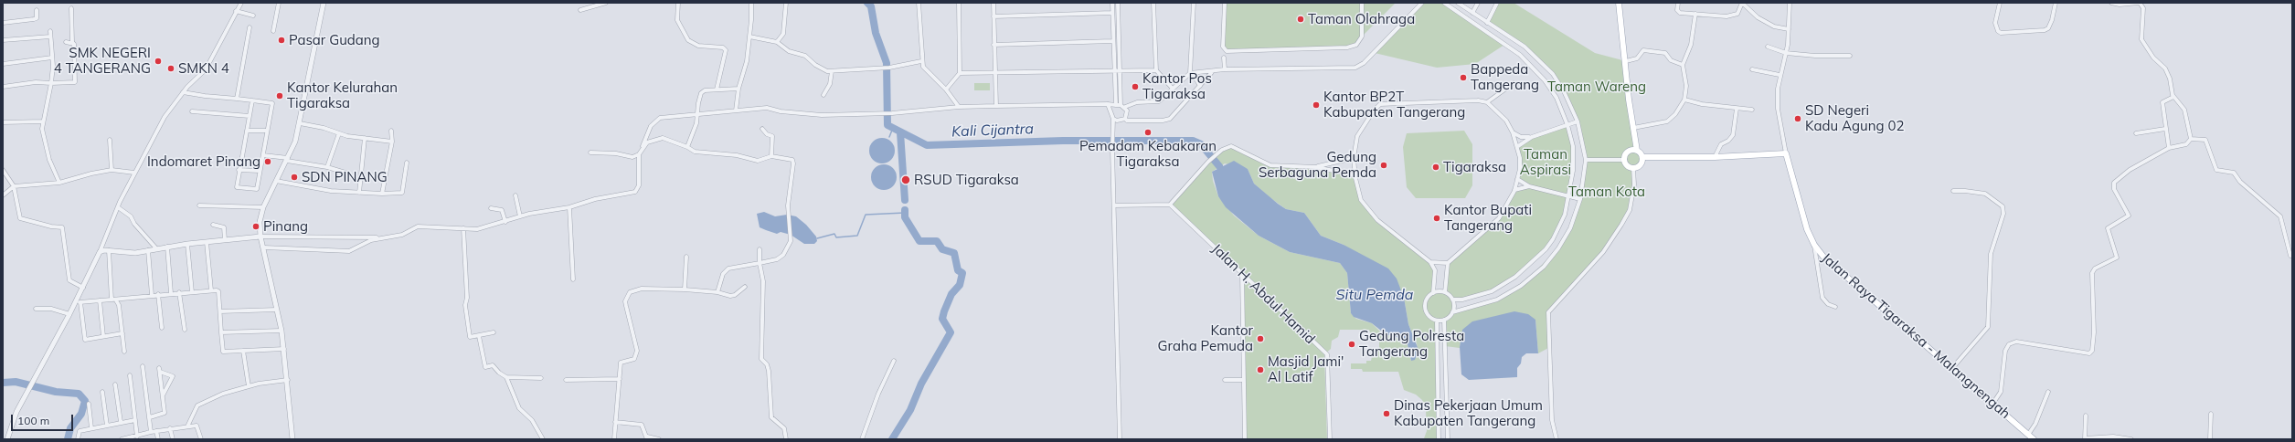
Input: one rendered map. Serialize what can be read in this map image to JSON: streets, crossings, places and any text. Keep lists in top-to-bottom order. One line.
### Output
{"streets":{"main road":["Jalan Raya Tigaraksa - Malangnengah"],"street":["Jalan H. Abdul Hamid"]},"water":["Kali Cijantra","Situ Pemda"],"parks":["Taman Wareng","Taman Aspirasi","Taman Kota"],"places":["Taman Olahraga","Pasar Gudang","SMK NEGERI 4 TANGERANG","SMKN 4","Bappeda Tangerang","Kantor Pos Tigaraksa","Kantor Kelurahan Tigaraksa","Kantor BP2T Kabupaten Tangerang","SD Negeri Kadu Agung 02","Pemadam Kebakaran Tigaraksa","Indomaret Pinang","Gedung Serbaguna Pemda","Tigaraksa","SDN PINANG","RSUD Tigaraksa","Kantor Bupati Tangerang","Pinang","Kantor Graha Pemuda","Gedung Polresta Tangerang","Masjid Jami' Al Latif","Dinas Pekerjaan Umum Kabupaten Tangerang"],"scale_bar":"100 m"}
